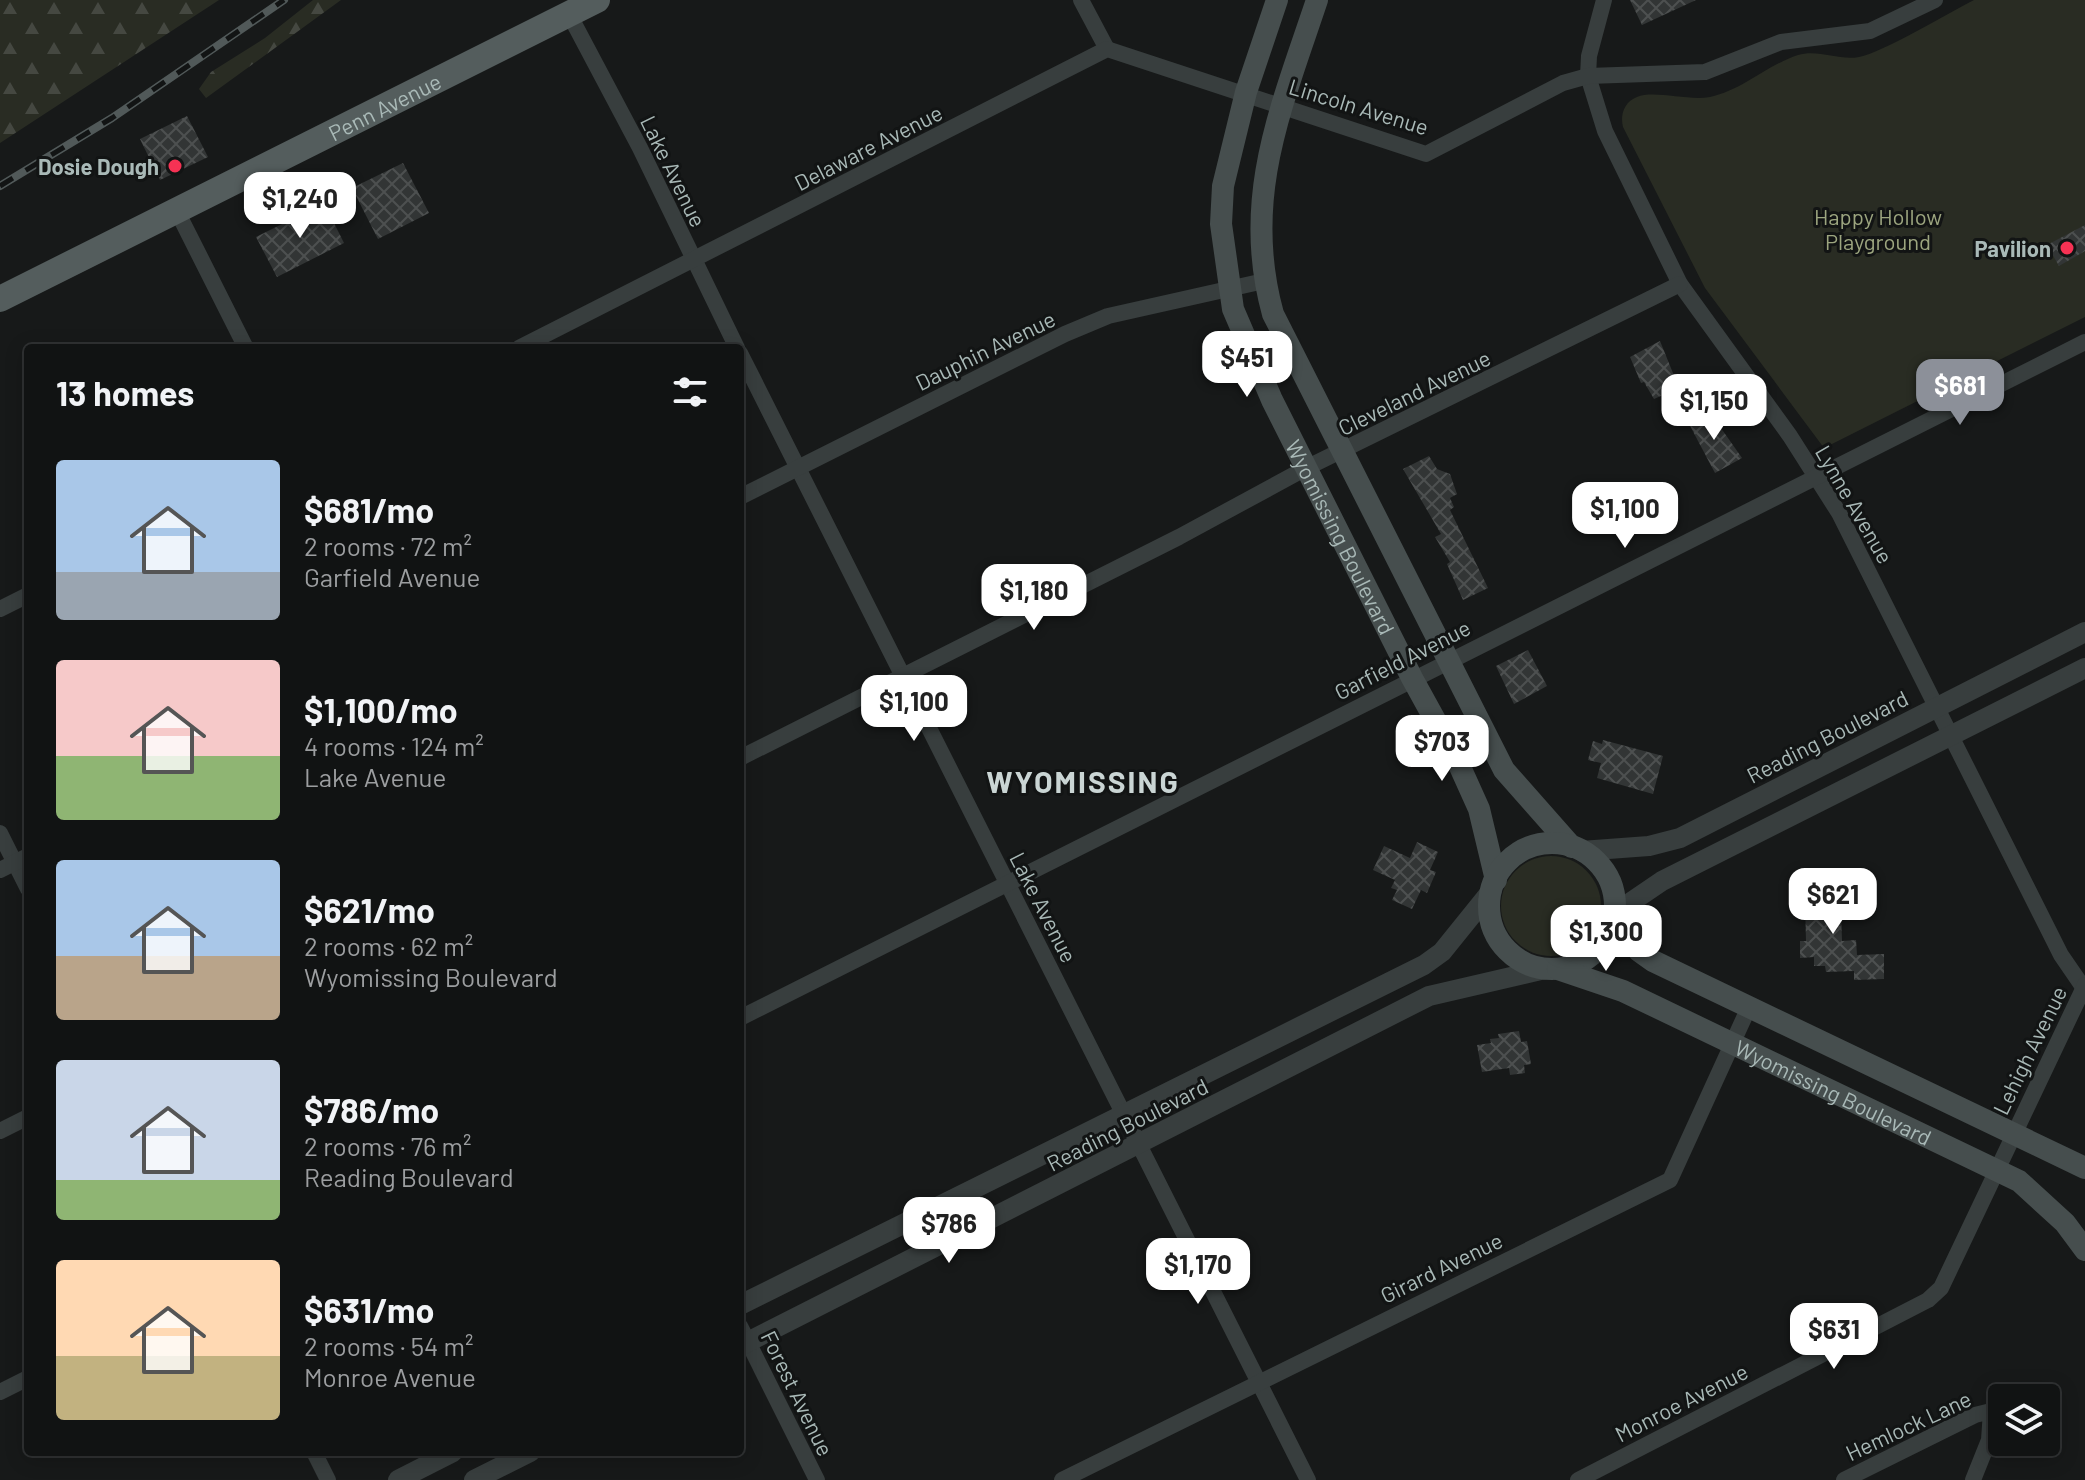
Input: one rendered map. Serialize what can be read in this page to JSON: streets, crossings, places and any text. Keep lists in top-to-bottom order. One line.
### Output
{"streets":{"main road":["Penn Avenue","Wyomissing Boulevard"],"street":["Lincoln Avenue","Delaware Avenue","Lake Avenue","Dauphin Avenue","Cleveland Avenue","Lynne Avenue","Garfield Avenue","Reading Boulevard","Lehigh Avenue","Girard Avenue","Forest Avenue","Monroe Avenue","Hemlock Lane"]},"crossings":[["Lincoln Avenue","Lynne Avenue"],["Lincoln Avenue","Wyomissing Boulevard"],["Penn Avenue","Lake Avenue"],["Delaware Avenue","Lake Avenue"],["Lake Avenue","Dauphin Avenue"],["Lake Avenue","Cleveland Avenue"],["Lake Avenue","Garfield Avenue"],["Lake Avenue","Reading Boulevard"],["Lake Avenue","Girard Avenue"],["Dauphin Avenue","Wyomissing Boulevard"],["Cleveland Avenue","Lynne Avenue"],["Cleveland Avenue","Wyomissing Boulevard"],["Lynne Avenue","Garfield Avenue"],["Lynne Avenue","Reading Boulevard"],["Lynne Avenue","Lehigh Avenue"],["Wyomissing Boulevard","Garfield Avenue"],["Wyomissing Boulevard","Reading Boulevard"],["Wyomissing Boulevard","Lehigh Avenue"],["Wyomissing Boulevard","Girard Avenue"],["Wyomissing Boulevard","Monroe Avenue"],["Lehigh Avenue","Monroe Avenue"]],"districts":["WYOMISSING"],"parks":["Happy Hollow Playground"],"places":["Dosie Dough","Pavilion"],"page":{"price":["$1,240","$451","$681","$1,150","$1,100","$1,180","$1,100","$703","$621","$1,300","$786","$1,170","$631"],"heading":"13 homes","list":[{"name":"$681/mo","note":"2 rooms · 72 m² · Garfield Avenue"},{"name":"$1,100/mo","note":"4 rooms · 124 m² · Lake Avenue"},{"name":"$621/mo","note":"2 rooms · 62 m² · Wyomissing Boulevard"},{"name":"$786/mo","note":"2 rooms · 76 m² · Reading Boulevard"},{"name":"$631/mo","note":"2 rooms · 54 m² · Monroe Avenue"}]}}
